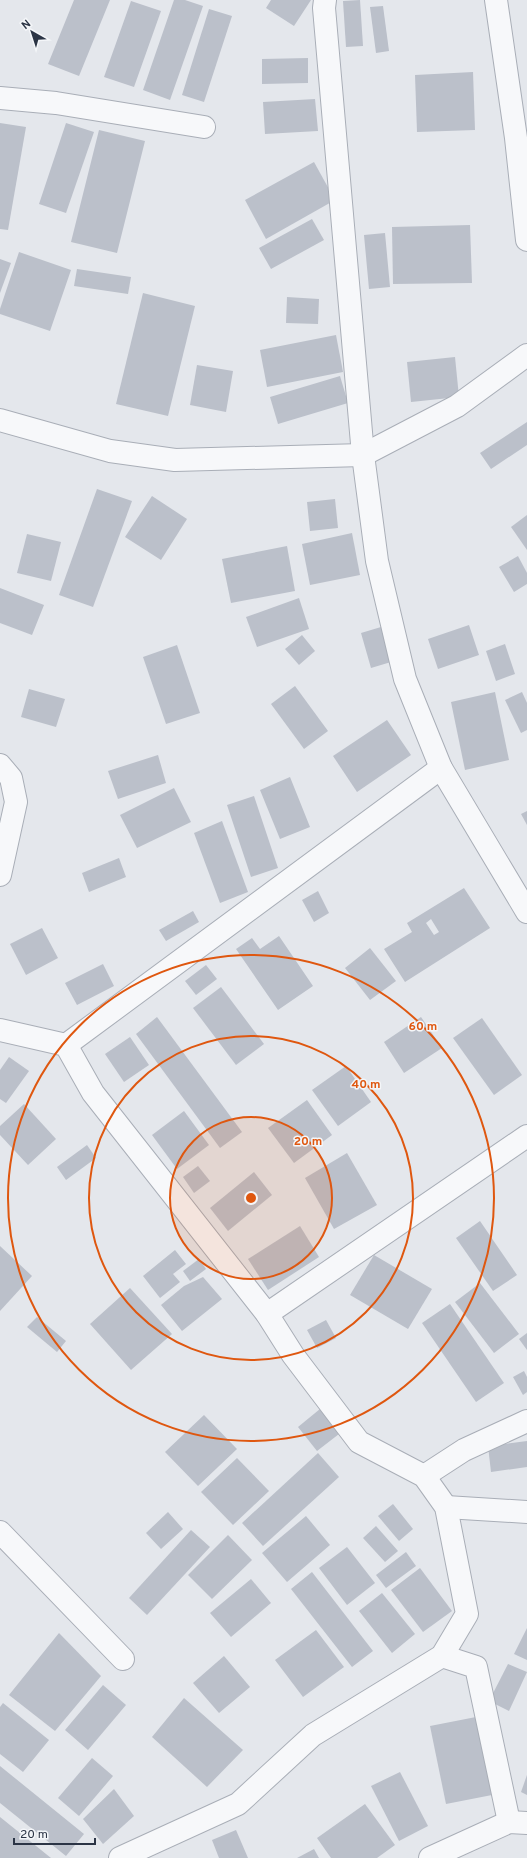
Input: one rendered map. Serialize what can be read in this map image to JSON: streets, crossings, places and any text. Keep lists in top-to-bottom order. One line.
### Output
{"scale_bar":"20 m","north":"top left","rings":["60 m","40 m","20 m"]}
